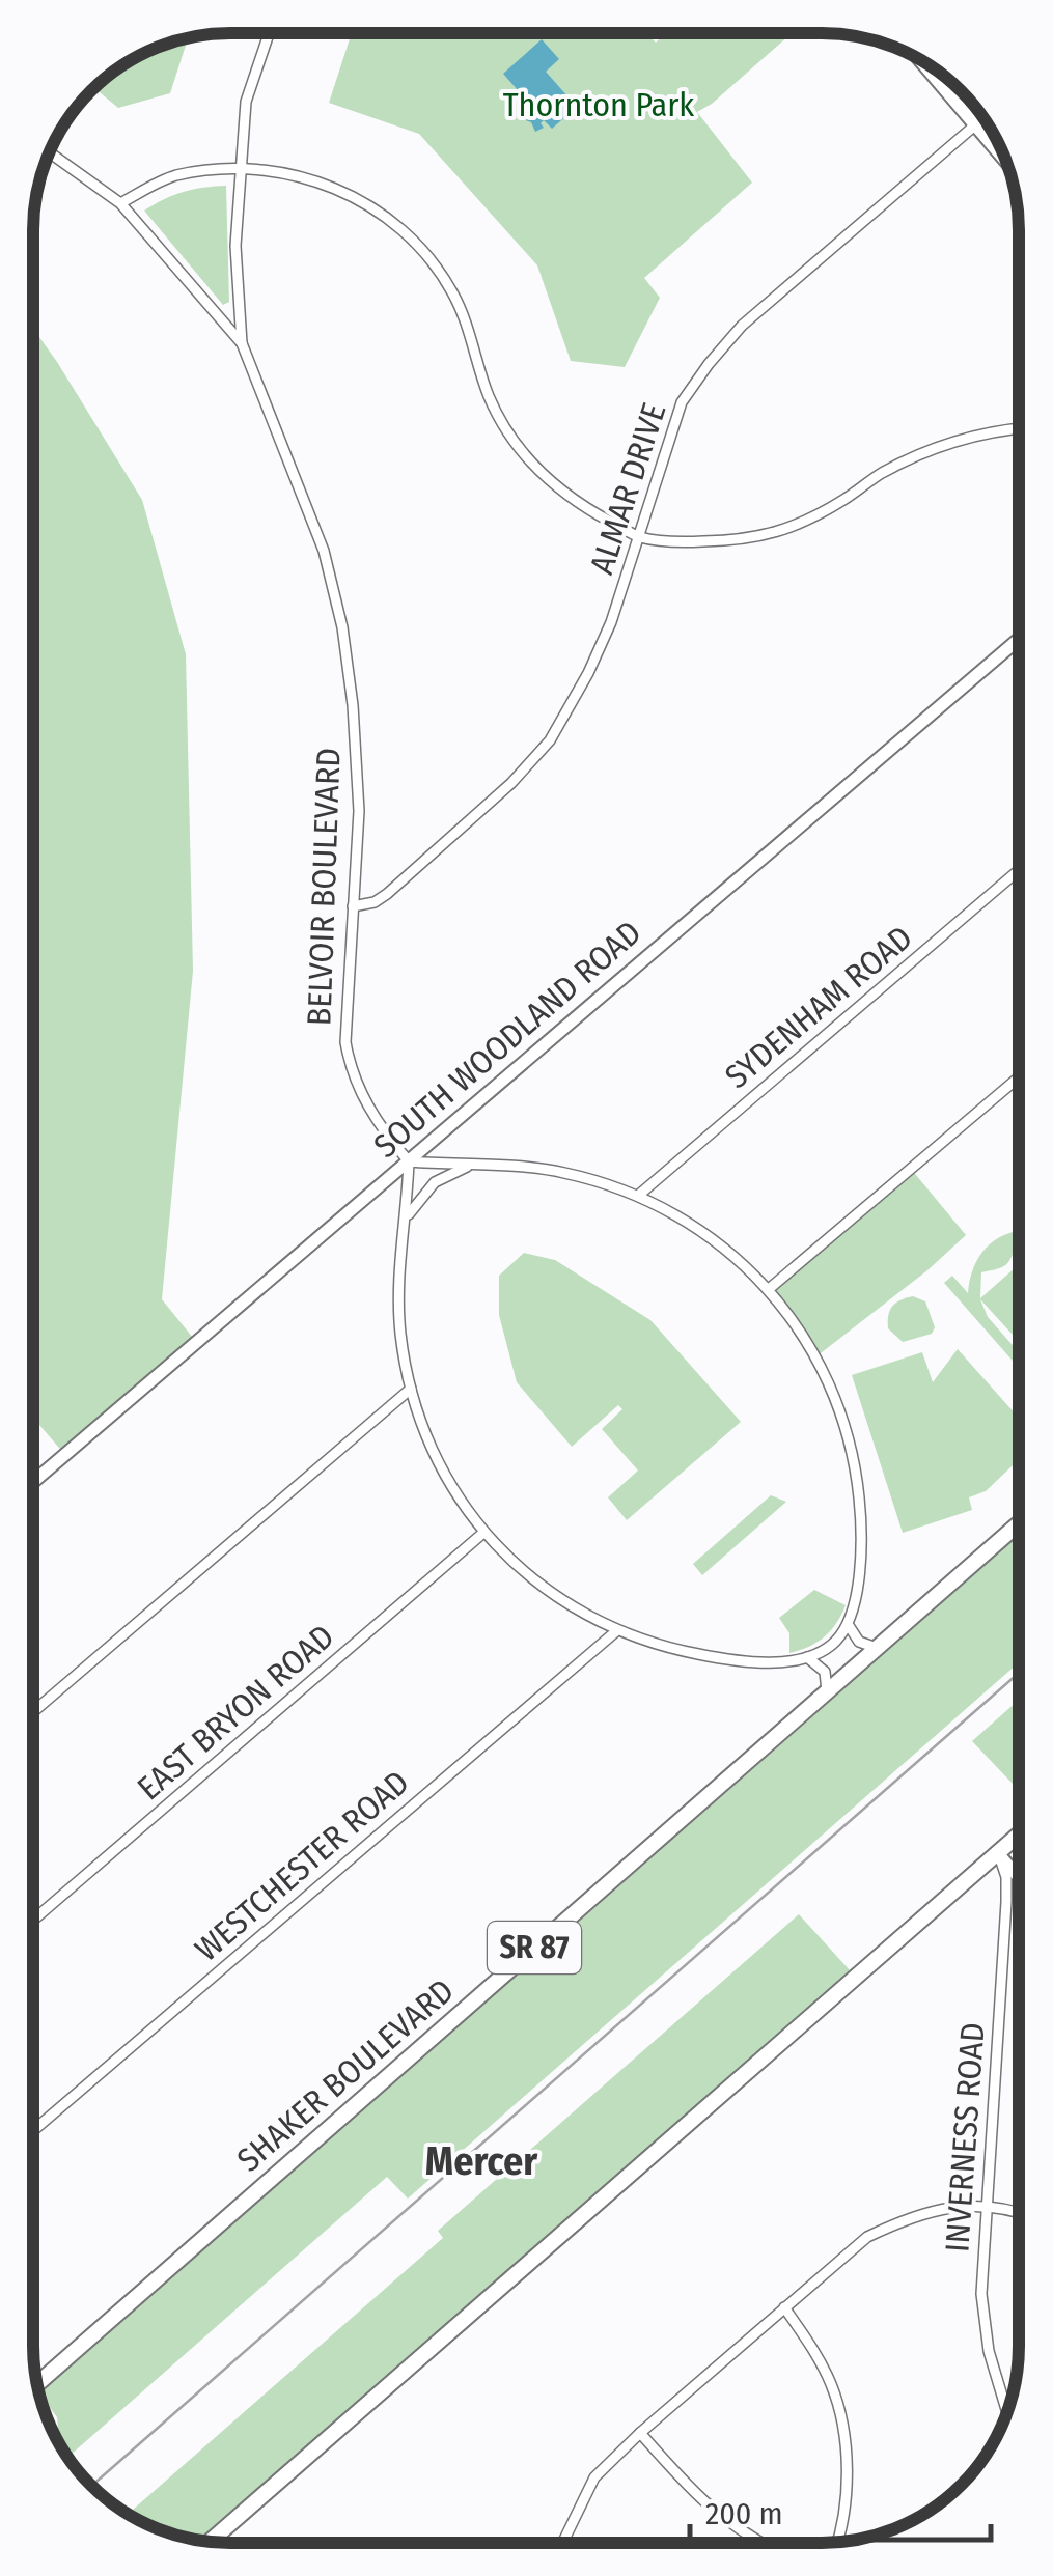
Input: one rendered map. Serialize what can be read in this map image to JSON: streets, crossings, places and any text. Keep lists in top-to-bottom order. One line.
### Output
{"streets":{"main road":["SR 87","SHAKER BOULEVARD"],"street":["ALMAR DRIVE","BELVOIR BOULEVARD","SYDENHAM ROAD","SOUTH WOODLAND ROAD","EAST BRYON ROAD","WESTCHESTER ROAD","INVERNESS ROAD"]},"crossings":[["ALMAR DRIVE","BELVOIR BOULEVARD"],["BELVOIR BOULEVARD","SOUTH WOODLAND ROAD"]],"districts":["Mercer"],"parks":["Thornton Park"],"scale_bar":"200 m"}
